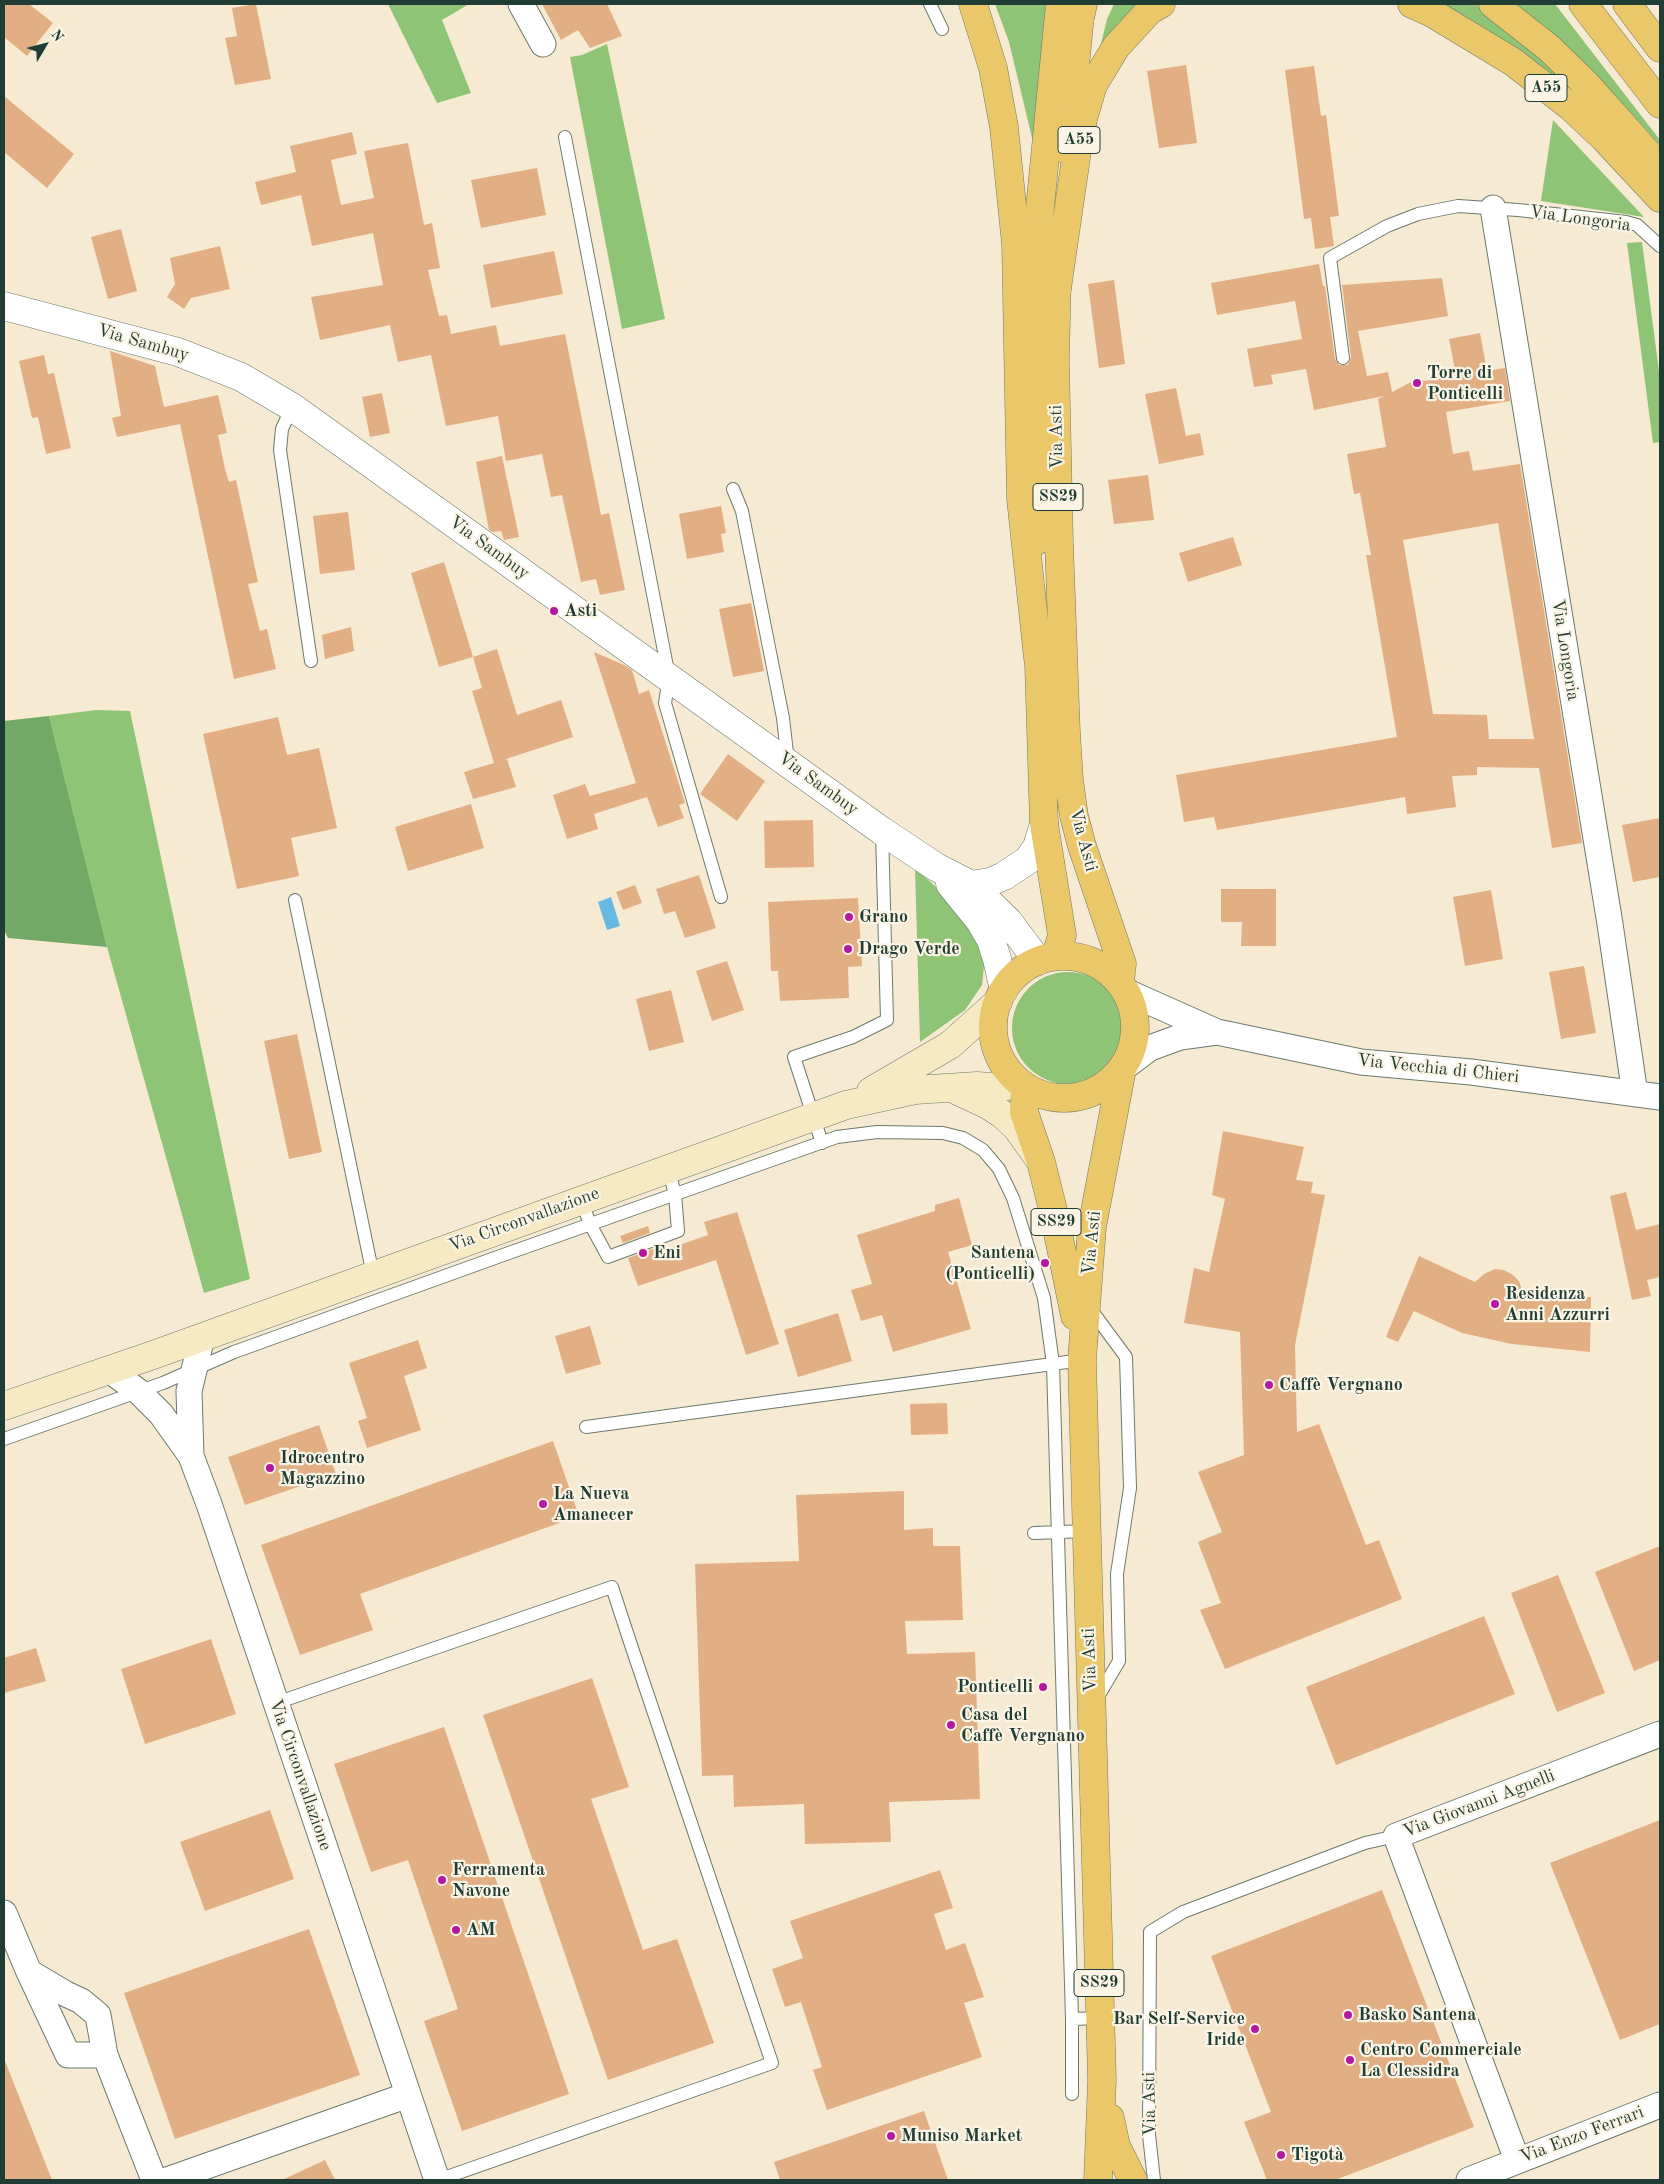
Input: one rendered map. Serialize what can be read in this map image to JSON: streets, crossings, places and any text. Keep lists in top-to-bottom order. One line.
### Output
{"streets":{"main road":["A55","Via Asti","SS29","Via Circonvallazione"],"street":["Via Longoria","Via Sambuy","Via Vecchia di Chieri","Via Giovanni Agnelli","Via Enzo Ferrari"]},"crossings":[["A55","Via Asti"],["Via Longoria","Via Vecchia di Chieri"],["Via Sambuy","Via Asti"],["Via Sambuy","Via Vecchia di Chieri"],["Via Sambuy","Via Circonvallazione"],["Via Asti","Via Vecchia di Chieri"],["Via Asti","Via Circonvallazione"],["Via Asti","Via Giovanni Agnelli"],["Via Vecchia di Chieri","Via Circonvallazione"],["Via Giovanni Agnelli","Via Enzo Ferrari"]],"places":["Torre di Ponticelli","Asti","Grano","Drago Verde","Eni","Santena (Ponticelli)","Residenza Anni Azzurri","Caffè Vergnano","Idrocentro Magazzino","La Nueva Amanecer","Ponticelli","Casa del Caffè Vergnano","Ferramenta Navone","AM","Basko Santena","Bar Self-Service Iride","Centro Commerciale La Clessidra","Muniso Market","Tigotà"],"north":"top right"}
